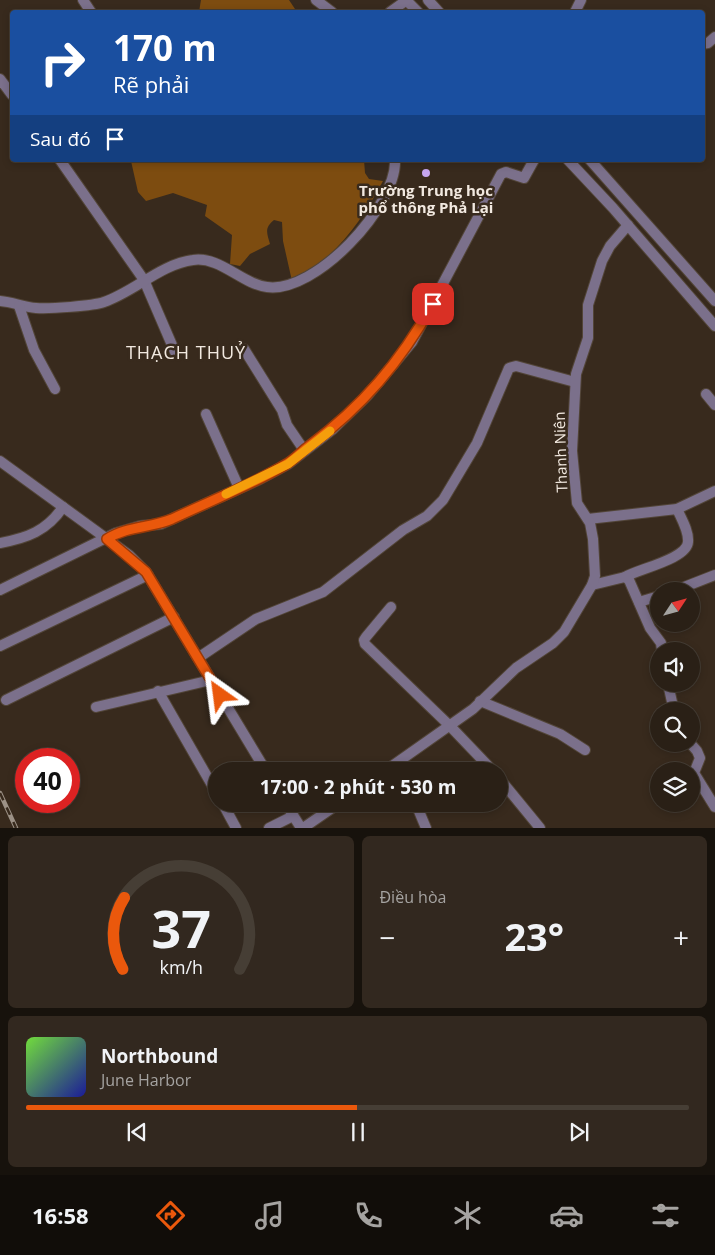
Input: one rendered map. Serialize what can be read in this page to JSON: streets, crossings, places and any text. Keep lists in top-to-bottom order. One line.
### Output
{"streets":{"street":["Thanh Niên"]},"districts":["THẠCH THUỶ"],"places":["Trường Trung học phổ thông Phả Lại"],"north":"top right","page":{"turn":["170 m","Rẽ phải"],"then":"Sau đó","limit":"40","trip":"17:00 · 2 phút · 530 m","tile":"Điều hòa","heat":["−","23°","+"],"song":["Northbound","June Harbor"],"tabs":"16:58","gauge":["37","km/h"]}}
